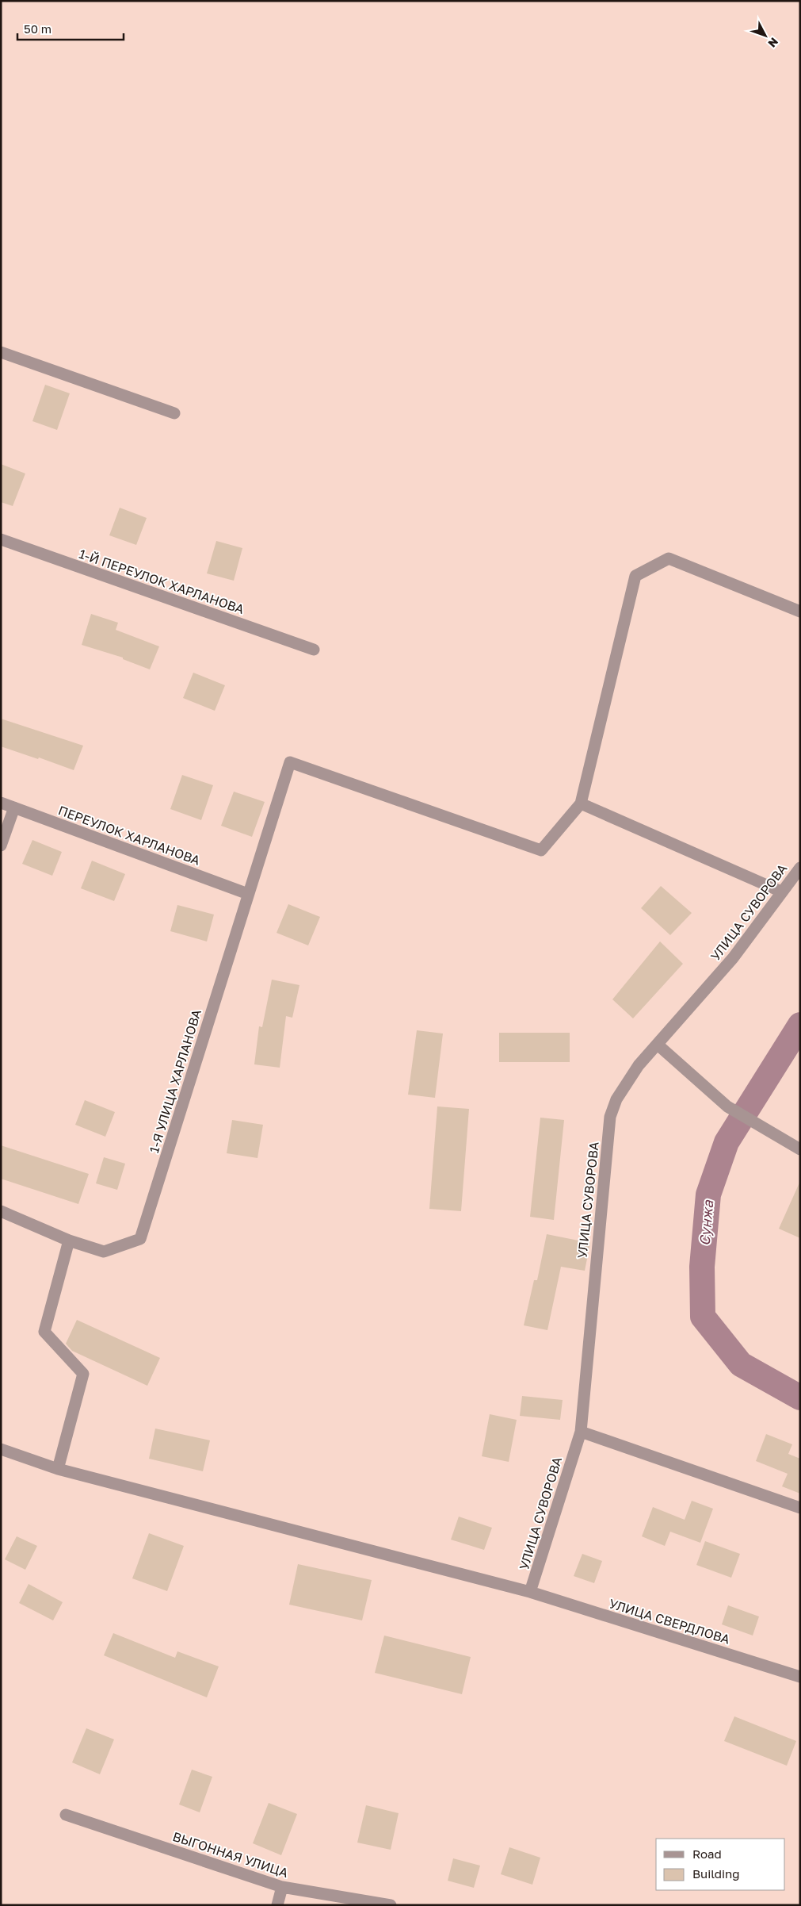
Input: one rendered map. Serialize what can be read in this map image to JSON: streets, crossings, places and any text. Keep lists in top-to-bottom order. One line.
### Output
{"streets":{"street":["1-Й ПЕРЕУЛОК ХАРЛАНОВА","ПЕРЕУЛОК ХАРЛАНОВА","УЛИЦА СУВОРОВА","1-Я УЛИЦА ХАРЛАНОВА","УЛИЦА СВЕРДЛОВА","ВЫГОННАЯ УЛИЦА"]},"crossings":[["ПЕРЕУЛОК ХАРЛАНОВА","1-Я УЛИЦА ХАРЛАНОВА"],["УЛИЦА СУВОРОВА","УЛИЦА СВЕРДЛОВА"]],"water":["Сунжа"],"legend":["Road","Building"],"scale_bar":"50 m","north":"bottom right"}
